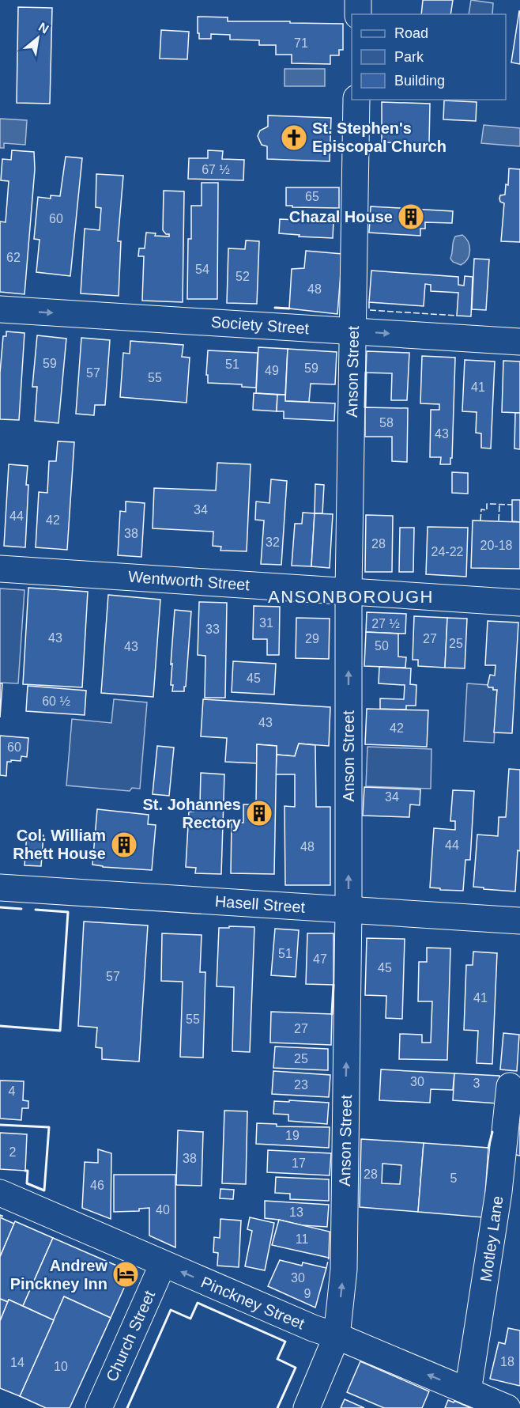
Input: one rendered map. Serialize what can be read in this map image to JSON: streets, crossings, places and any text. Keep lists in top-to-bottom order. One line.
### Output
{"streets":{"street":["Society Street","Anson Street","Wentworth Street","Hasell Street","Motley Lane","Pinckney Street","Church Street"]},"crossings":[["Society Street","Anson Street"],["Anson Street","Wentworth Street"],["Anson Street","Hasell Street"],["Anson Street","Pinckney Street"],["Motley Lane","Pinckney Street"],["Pinckney Street","Church Street"]],"one_way":["Society Street","Anson Street","Pinckney Street"],"districts":["ANSONBOROUGH"],"places":{"church":["St. Stephen's Episcopal Church"],"building":["Chazal House","St. Johannes Rectory","Col. William Rhett House"],"hotel":["Andrew Pinckney Inn"]},"house_numbers":["71","67 ½","65","60","62","54","52","48","59","51","59","49","57","55","41","58","43","34","44","42","38","32","28","20-18","24-22","31","27 ½","33","43","29","27","25","50","43","45","60 ½","43","42","60","34","44","48","51","47","45","57","41","55","27","25","30","3","23","4","19","2","38","17","28","5","46","40","13","11","30","9","18","14","10"],"legend":["Road","Park","Building"],"north":"top right"}
